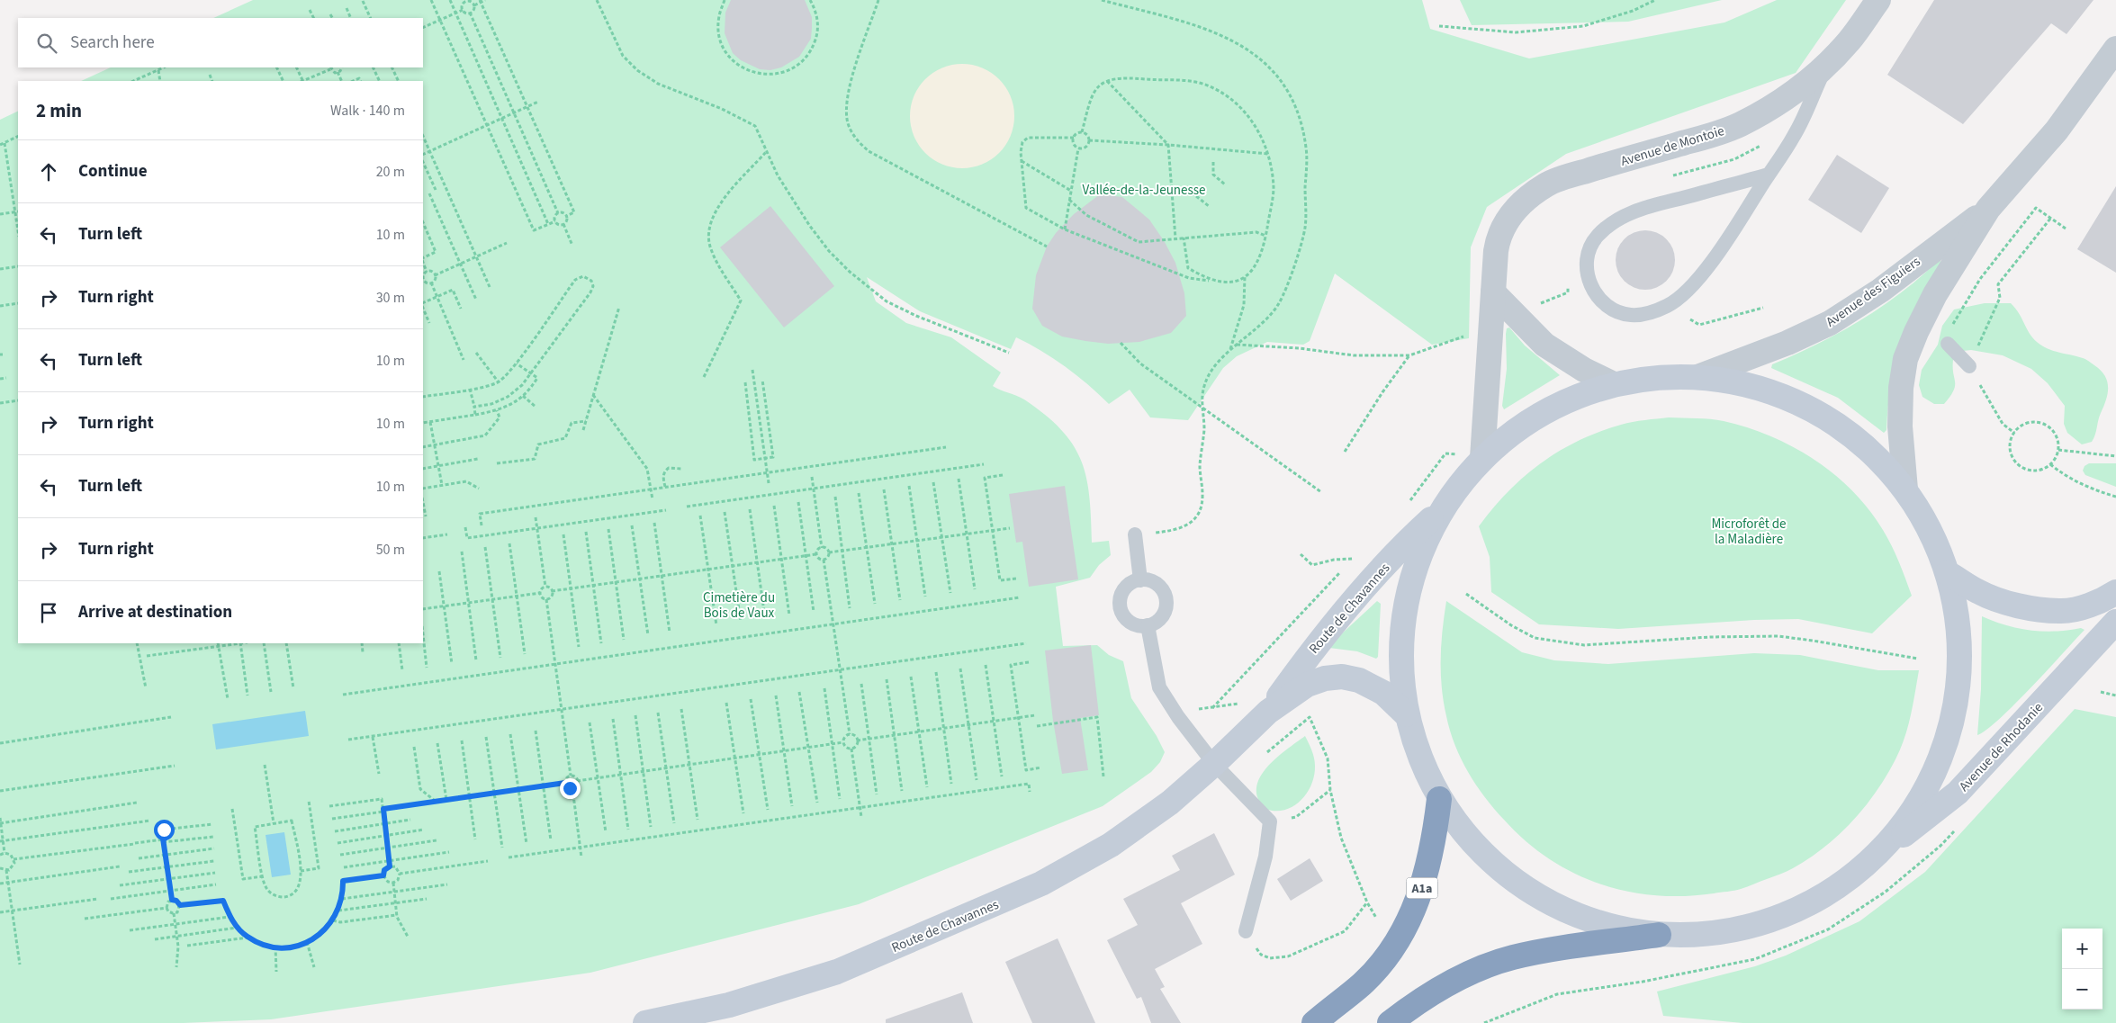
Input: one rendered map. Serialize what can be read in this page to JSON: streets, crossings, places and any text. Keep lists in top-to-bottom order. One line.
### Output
{"streets":{"highway":["A1a"],"main road":["Route de Chavannes","Avenue de Rhodanie"],"street":["Avenue de Montoie","Avenue des Figuiers"]},"parks":["Vallée-de-la-Jeunesse","Microforêt de la Maladière","Cimetière du Bois de Vaux"],"page":{"search":"Search here","heading":["2 min","Walk · 140 m"],"list":[["Continue","20 m"],["Turn left","10 m"],["Turn right","30 m"],["Turn left","10 m"],["Turn right","10 m"],["Turn left","10 m"],["Turn right","50 m"],"Arrive at destination"],"map_buttons":["+","−"]}}
